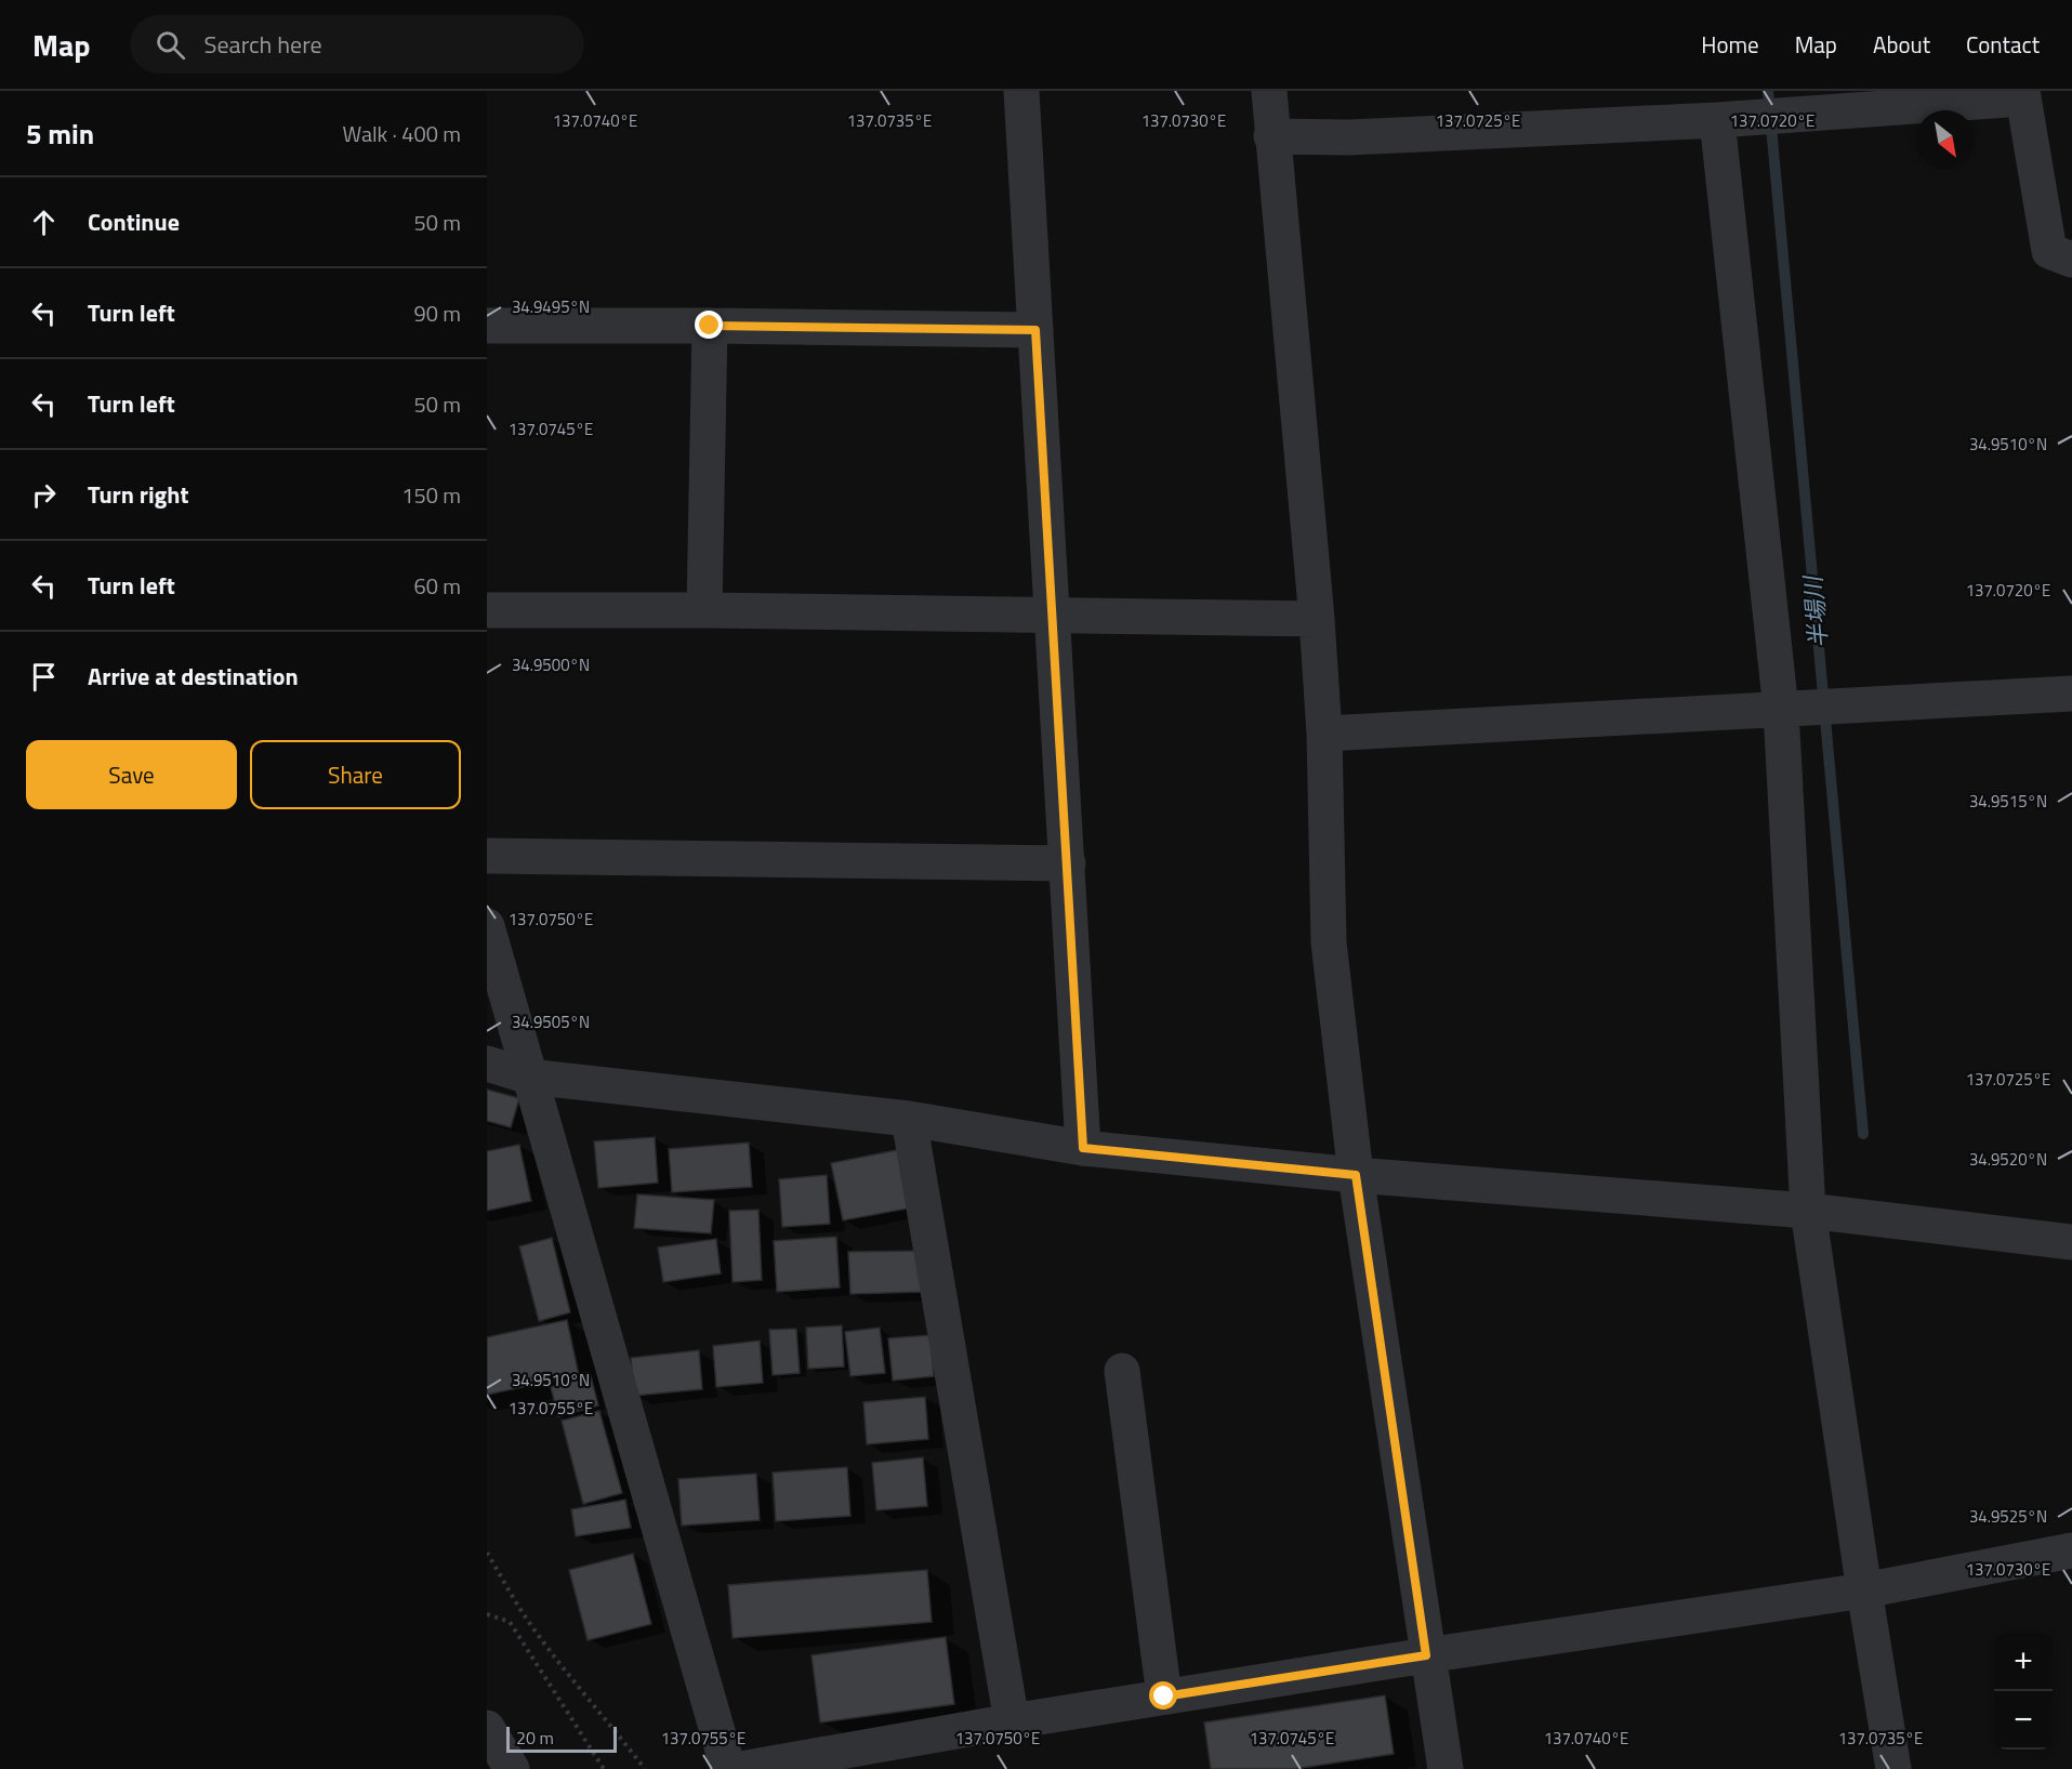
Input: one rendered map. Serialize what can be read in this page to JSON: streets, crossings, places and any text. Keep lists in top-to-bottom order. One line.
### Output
{"water":["半場川"],"scale_bar":"20 m","north":"bottom right","page":{"header":"Map","search":"Search here","nav":["Home","Map","About","Contact"],"heading":["5 min","Walk · 400 m"],"list":[["Continue","50 m"],["Turn left","90 m"],["Turn left","50 m"],["Turn right","150 m"],["Turn left","60 m"],"Arrive at destination"],"buttons":["Save","Share"],"map_buttons":["+","−"],"scale":"20 m"},"coordinates":["137.0735°E","137.0730°E","137.0720°E","137.0740°E","137.0725°E","34.9495°N","137.0745°E","34.9510°N","34.9500°N","34.9515°N","137.0750°E","34.9505°N","34.9520°N","137.0755°E","34.9525°N"]}
